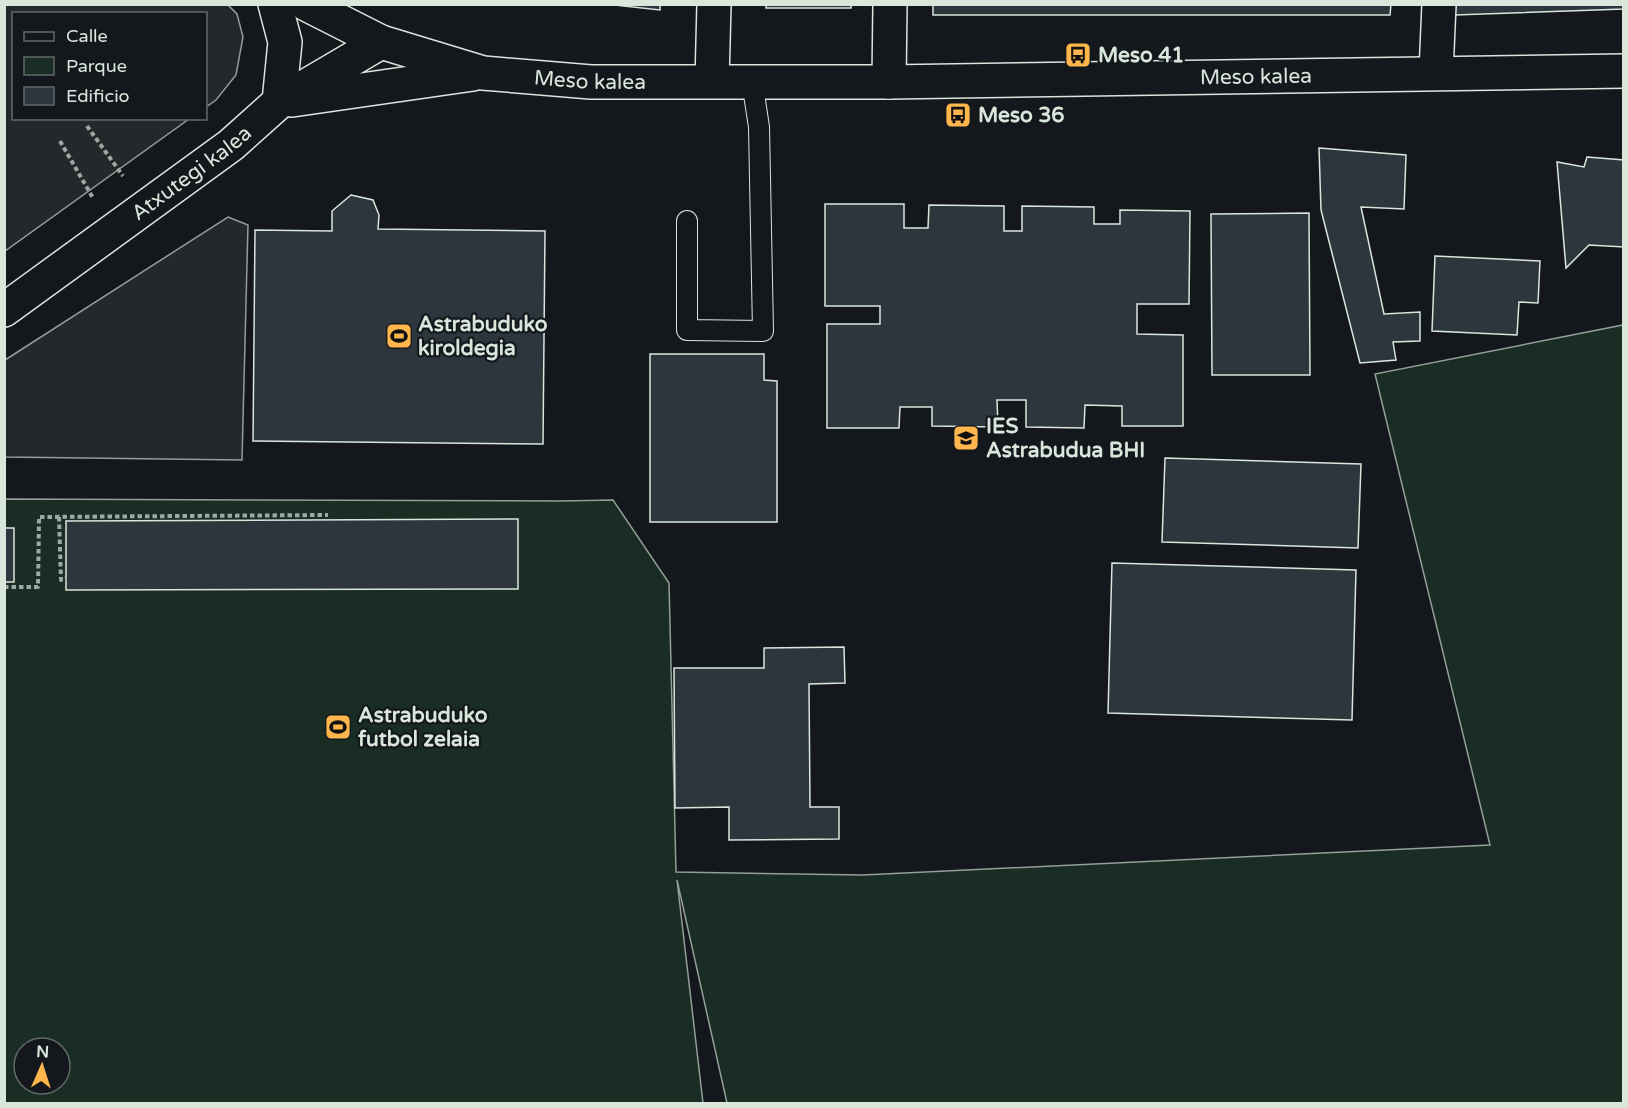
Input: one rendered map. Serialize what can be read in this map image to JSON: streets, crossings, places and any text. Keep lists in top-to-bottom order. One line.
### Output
{"streets":{"street":["Meso kalea","Atxutegi kalea"]},"crossings":[["Meso kalea","Atxutegi kalea"]],"places":{"bus stop":["Meso 41","Meso 36"],"sports":["Astrabuduko kiroldegia","Astrabuduko futbol zelaia"],"school or university":["IES Astrabudua BHI"]},"legend":["Calle","Parque","Edificio"],"north":"top"}
